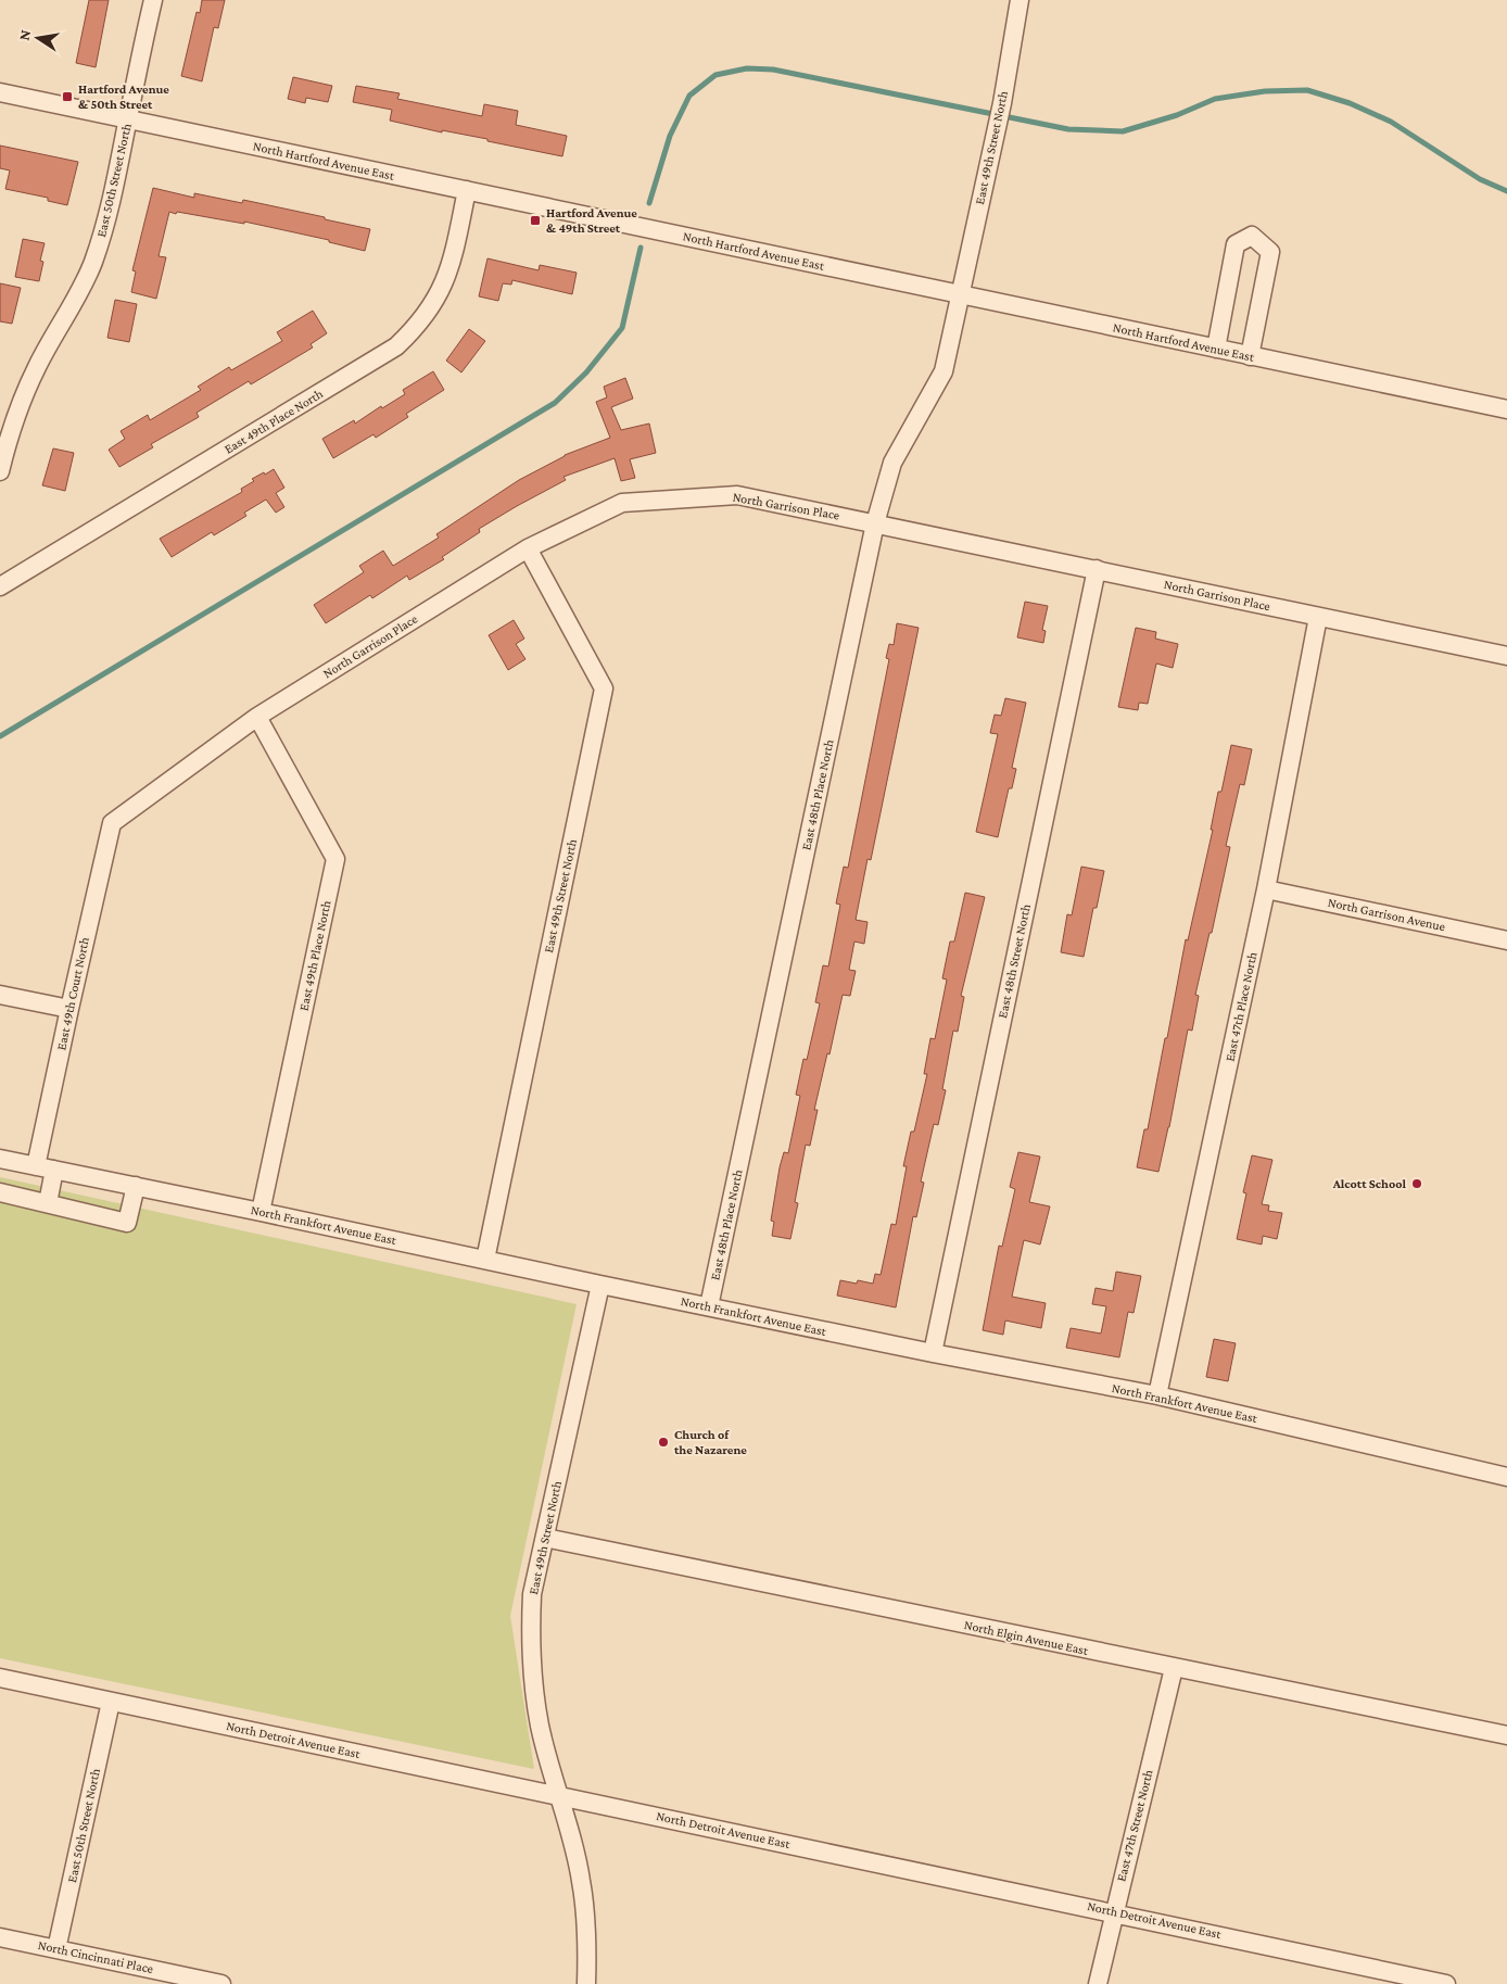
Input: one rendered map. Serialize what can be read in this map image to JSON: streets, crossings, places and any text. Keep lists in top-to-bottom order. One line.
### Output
{"streets":{"street":["East 49th Street North","North Hartford Avenue East","East 50th Street North","East 49th Place North","North Garrison Place","East 48th Place North","North Garrison Avenue","East 48th Street North","East 49th Court North","East 47th Place North","North Frankfort Avenue East","North Elgin Avenue East","North Detroit Avenue East","East 47th Street North","North Cincinnati Place"]},"crossings":[["East 49th Street North","North Hartford Avenue East"],["East 49th Street North","North Garrison Place"],["East 49th Street North","East 48th Place North"],["East 49th Street North","North Frankfort Avenue East"],["East 49th Street North","North Elgin Avenue East"],["East 49th Street North","North Detroit Avenue East"],["North Hartford Avenue East","East 50th Street North"],["North Hartford Avenue East","East 49th Place North"],["North Hartford Avenue East","East 48th Place North"],["East 50th Street North","North Detroit Avenue East"],["East 50th Street North","North Cincinnati Place"],["East 49th Place North","North Garrison Place"],["East 49th Place North","North Frankfort Avenue East"],["North Garrison Place","East 48th Place North"],["North Garrison Place","East 48th Street North"],["North Garrison Place","East 49th Court North"],["North Garrison Place","East 47th Place North"],["East 48th Place North","North Frankfort Avenue East"],["North Garrison Avenue","East 47th Place North"],["East 48th Street North","North Frankfort Avenue East"],["East 49th Court North","North Frankfort Avenue East"],["East 47th Place North","North Frankfort Avenue East"],["North Elgin Avenue East","East 47th Street North"],["North Detroit Avenue East","East 47th Street North"]],"places":{"transit":["Hartford Avenue & 50th Street","Hartford Avenue & 49th Street"],"other":["Alcott School","Church of the Nazarene"]},"north":"left"}
